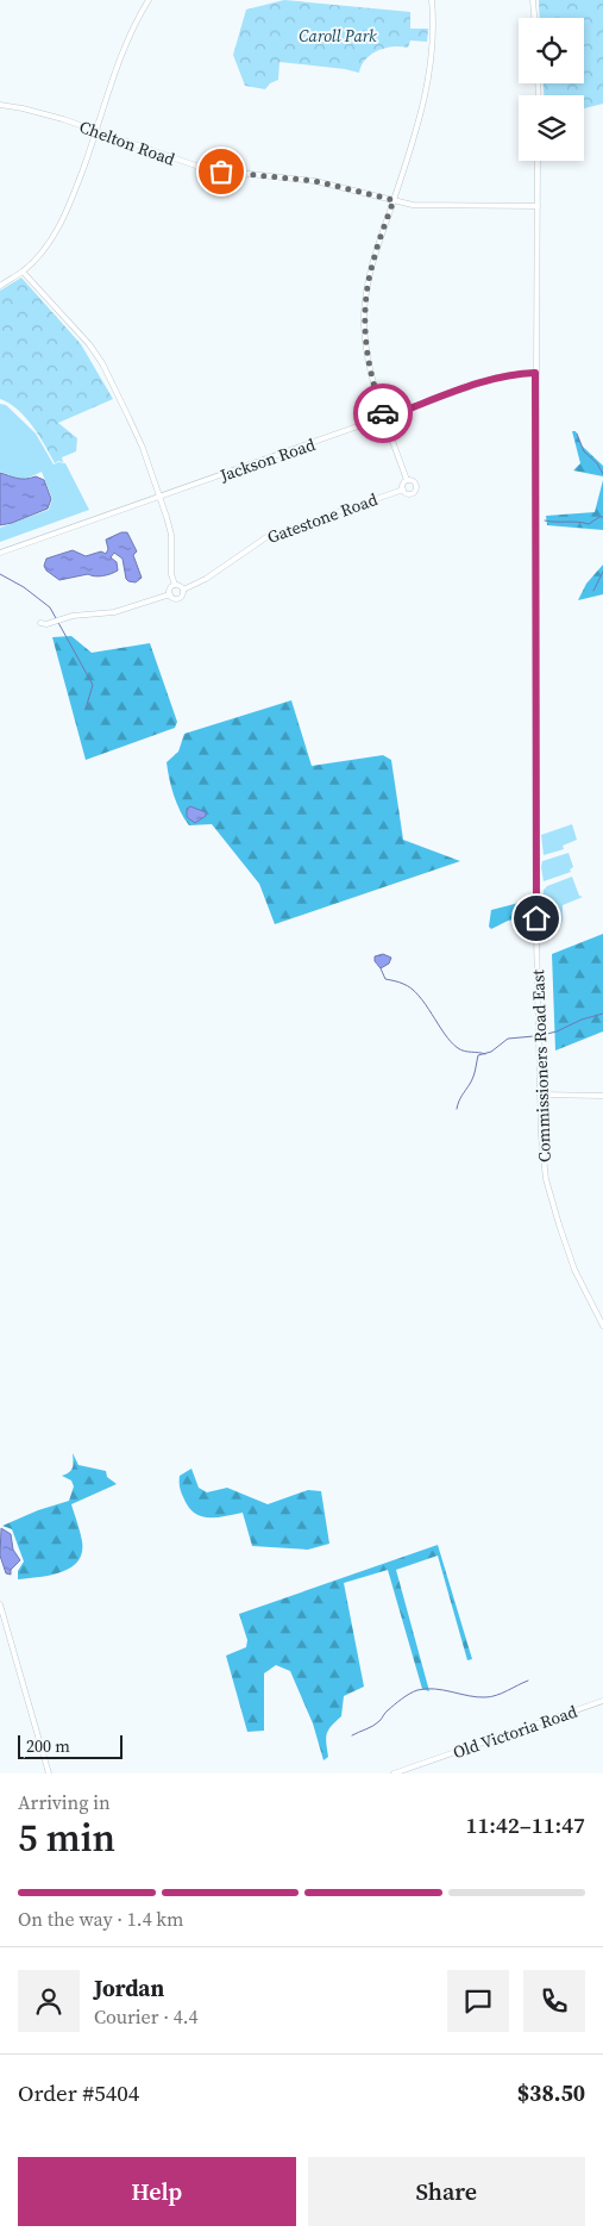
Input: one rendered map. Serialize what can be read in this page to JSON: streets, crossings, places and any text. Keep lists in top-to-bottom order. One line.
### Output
{"streets":{"street":["Chelton Road","Jackson Road","Gatestone Road","Commissioners Road East","Old Victoria Road"]},"crossings":[["Chelton Road","Commissioners Road East"],["Jackson Road","Commissioners Road East"]],"parks":["Caroll Park"],"scale_bar":"200 m","page":{"scale":"200 m","heading":["5 min","Arriving in","11:42–11:47"],"panel":["Jordan","Courier · 4.4","Order #5404","$38.50"],"bar":"On the way · 1.4 km","buttons":["Help","Share"]}}
